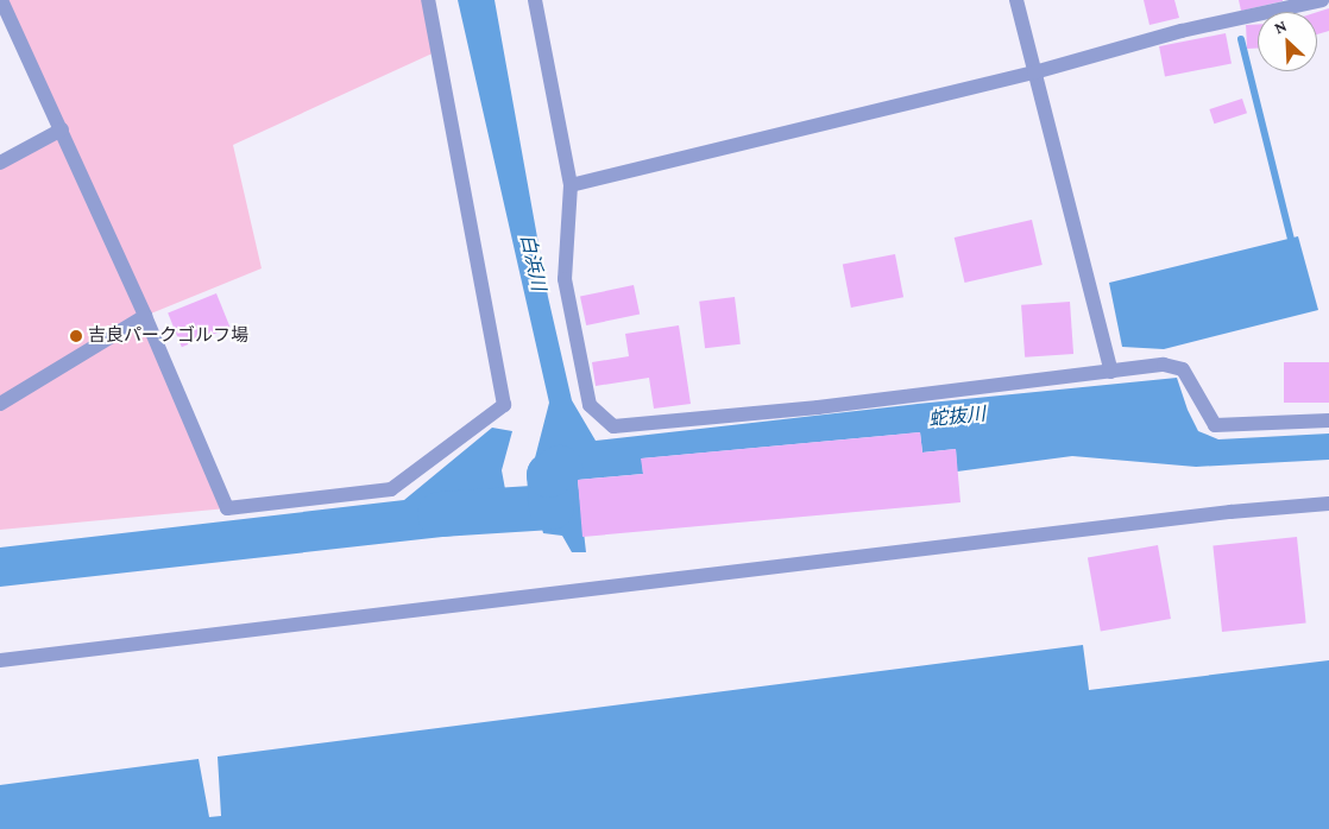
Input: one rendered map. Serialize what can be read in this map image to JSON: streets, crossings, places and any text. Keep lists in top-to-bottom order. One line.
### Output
{"water":["白浜川","蛇抜川"],"places":["吉良パークゴルフ場"],"north":"top left"}
